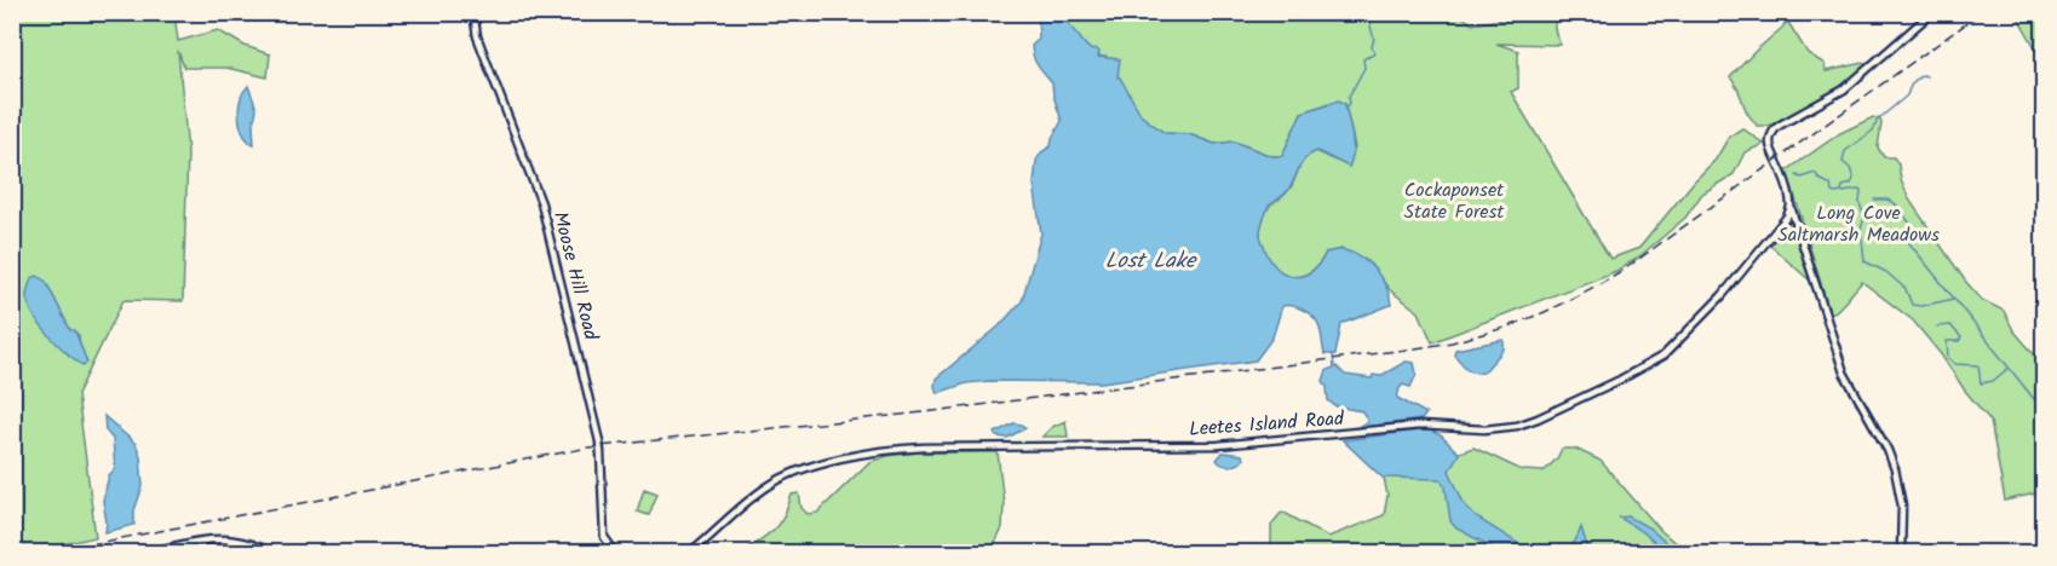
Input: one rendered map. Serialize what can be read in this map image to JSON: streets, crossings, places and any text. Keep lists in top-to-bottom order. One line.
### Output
{"streets":{"main road":["Moose Hill Road","Leetes Island Road"]},"water":["Lost Lake"],"parks":["Cockaponset State Forest","Long Cove Saltmarsh Meadows"]}
